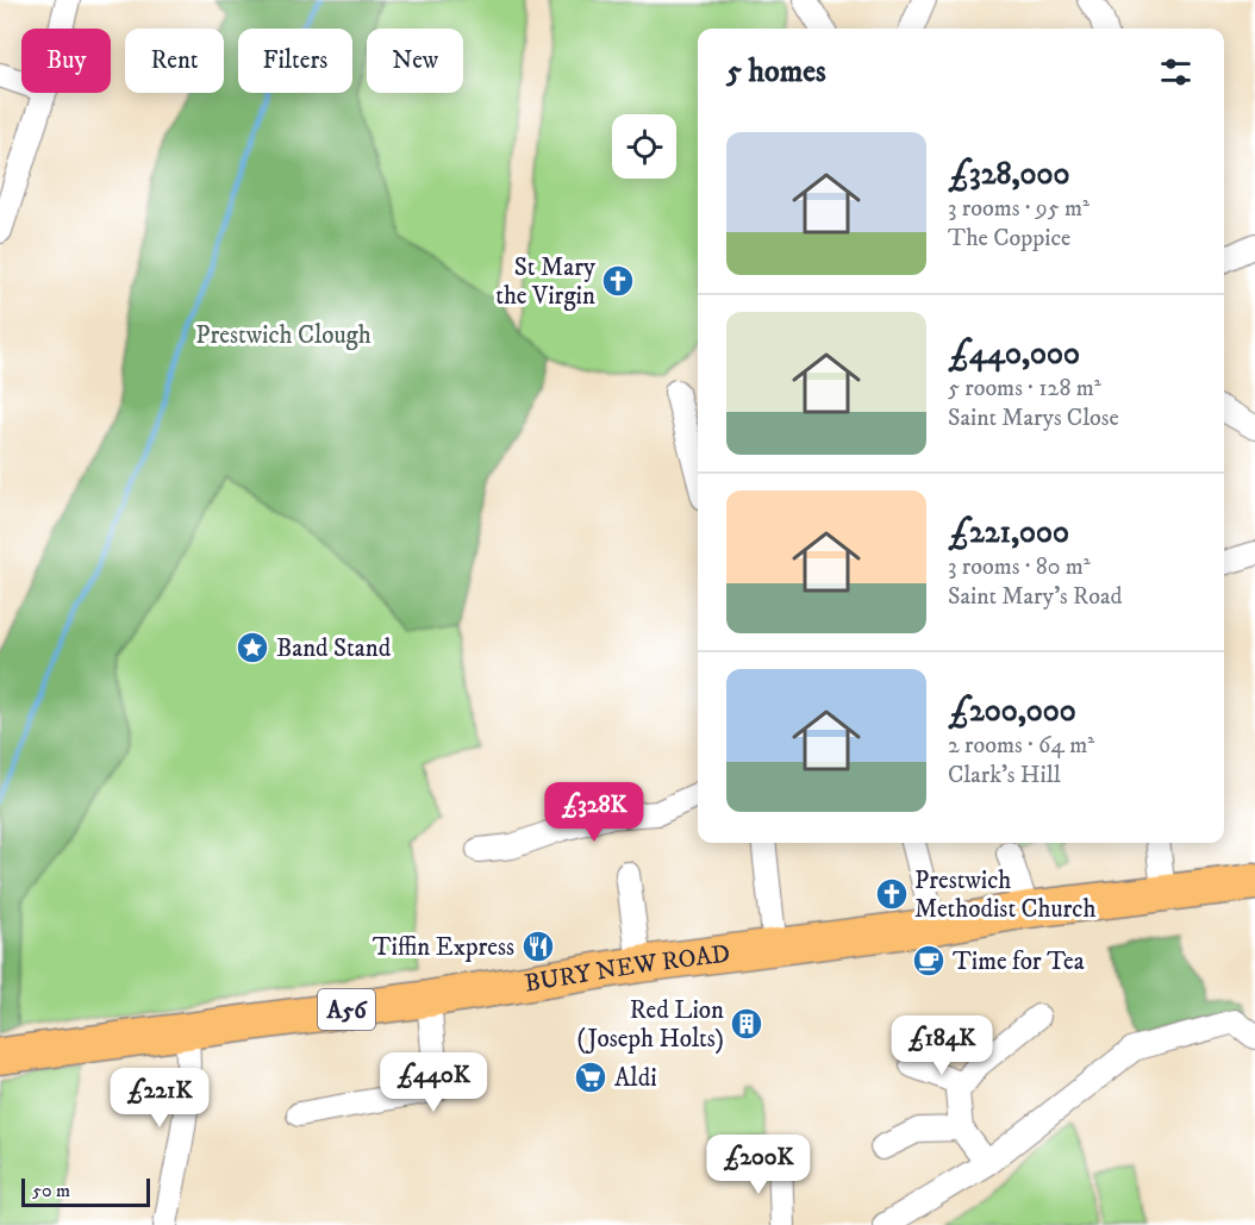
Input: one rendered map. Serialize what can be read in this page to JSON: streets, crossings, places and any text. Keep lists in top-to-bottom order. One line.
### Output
{"streets":{"highway":["BURY NEW ROAD","A56"]},"parks":["Prestwich Clough"],"places":{"church":["St Mary the Virgin","Prestwich Methodist Church"],"place":["Band Stand"],"restaurant":["Tiffin Express"],"cafe":["Time for Tea"],"building":["Red Lion (Joseph Holts)"],"supermarket":["Aldi"]},"scale_bar":"50 m","page":{"chip":["Buy","Rent","Filters","New"],"heading":"5 homes","list":[{"name":"£328,000","note":"3 rooms · 95 m² · The Coppice"},{"name":"£440,000","note":"5 rooms · 128 m² · Saint Marys Close"},{"name":"£221,000","note":"3 rooms · 80 m² · Saint Mary's Road"},{"name":"£200,000","note":"2 rooms · 64 m² · Clark's Hill"}],"price":["£328K","£184K","£440K","£221K","£200K"],"scale":"50 m"}}
